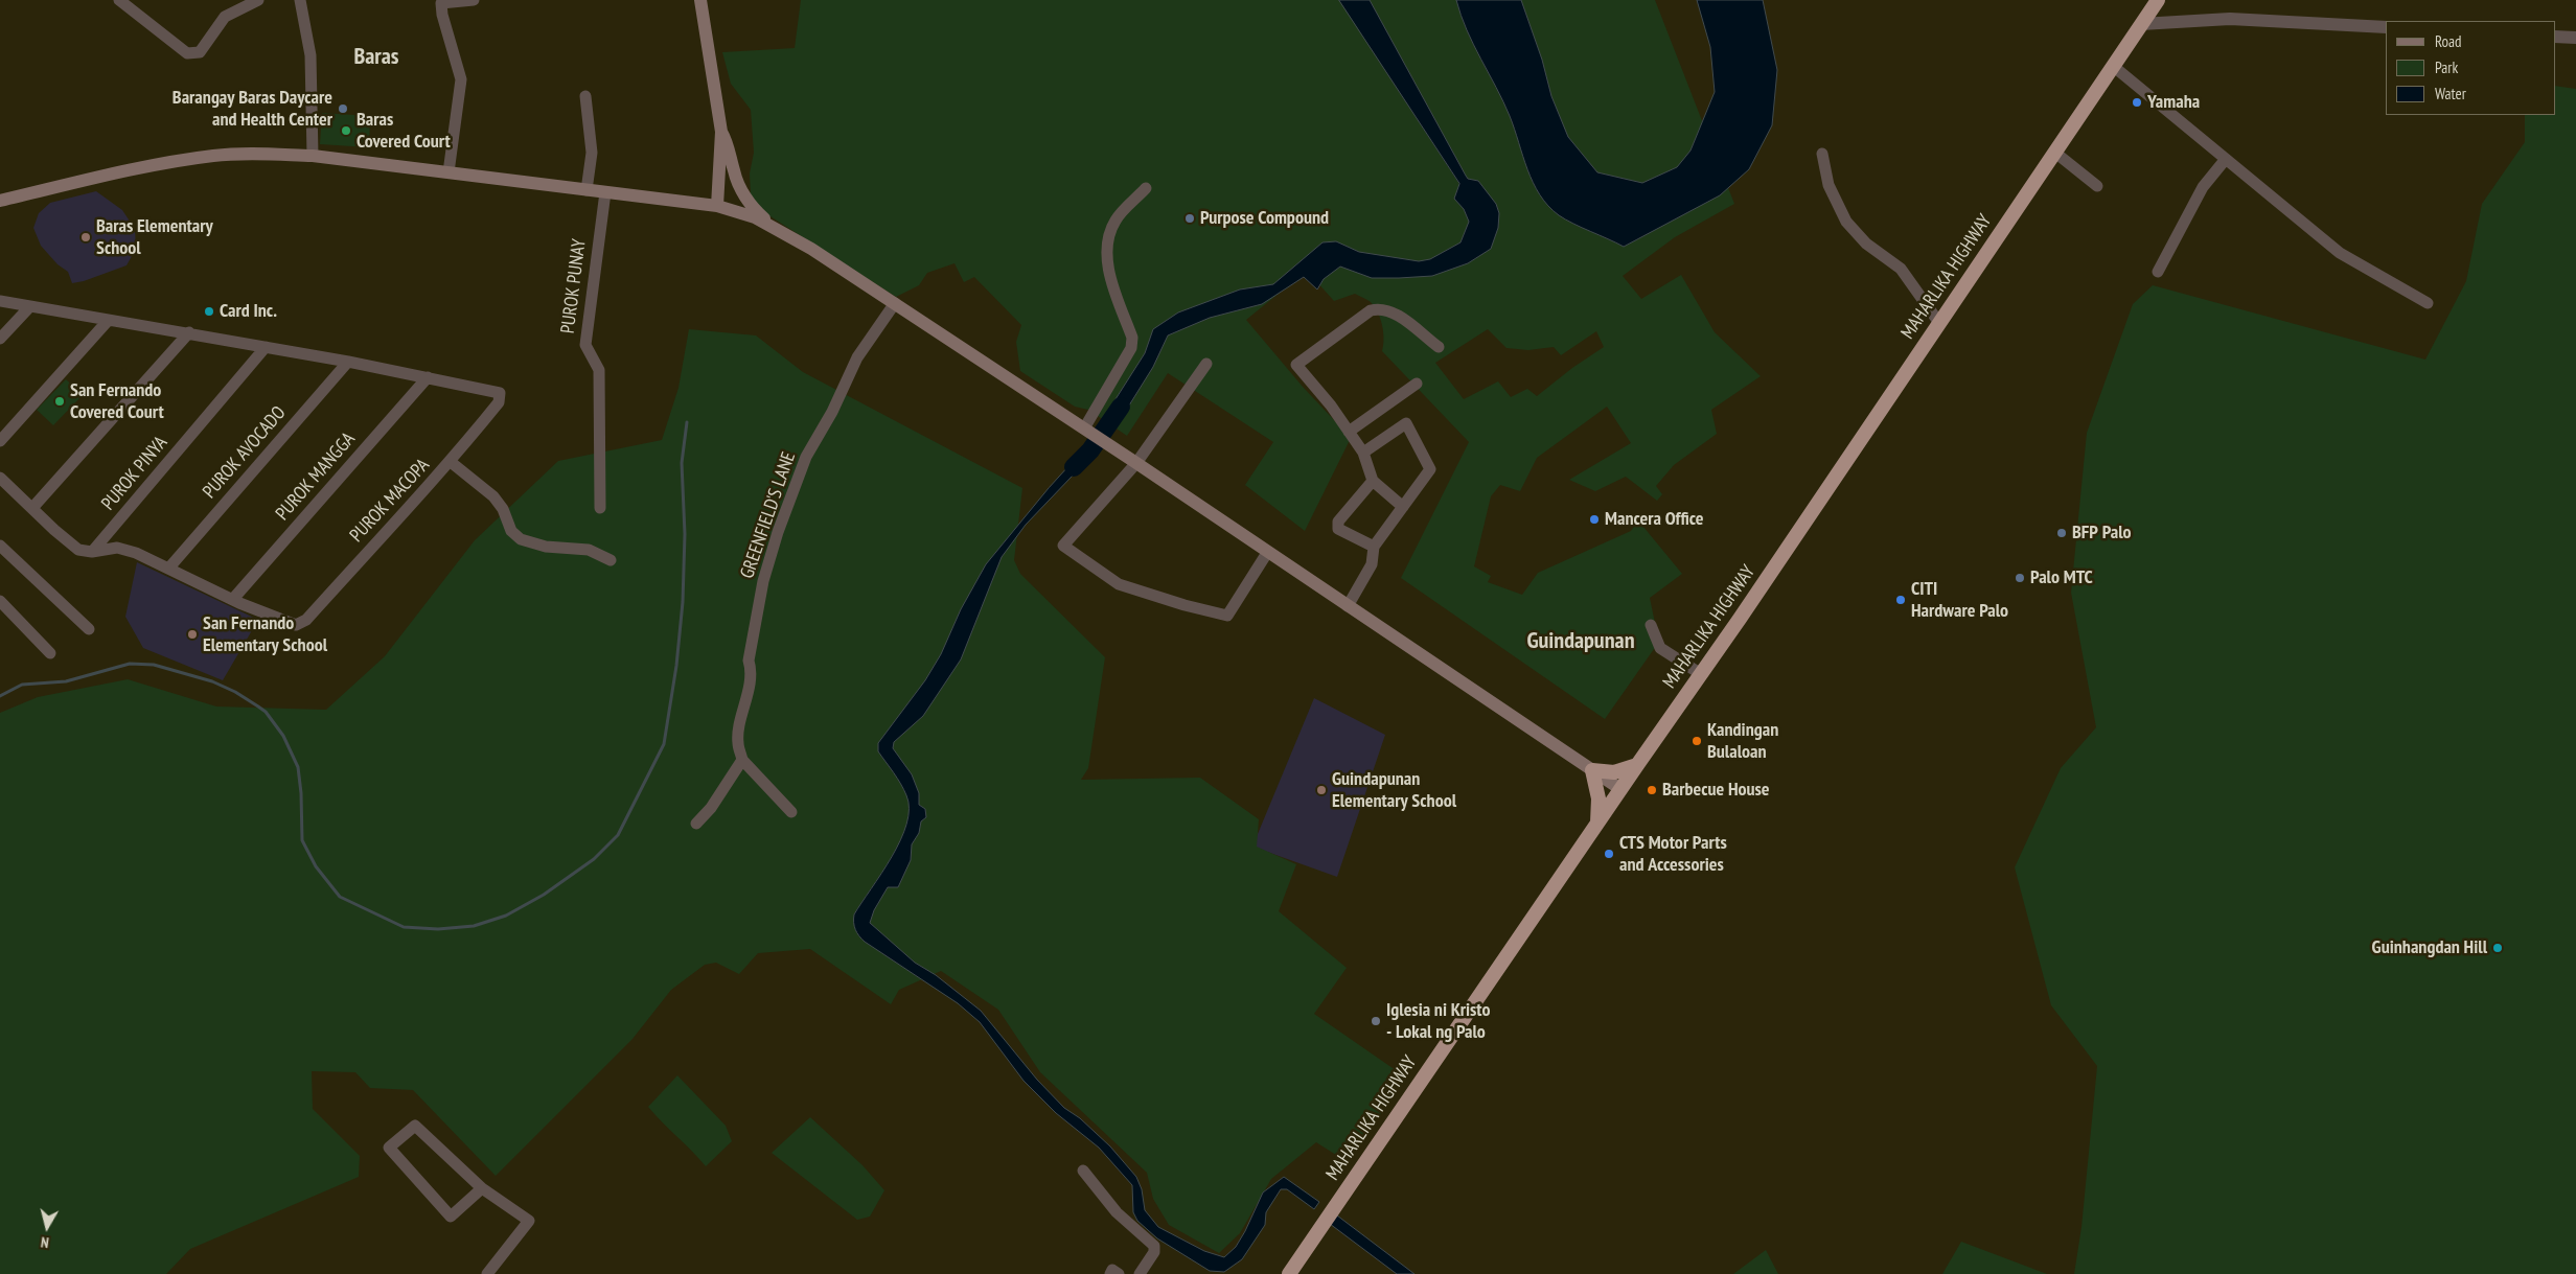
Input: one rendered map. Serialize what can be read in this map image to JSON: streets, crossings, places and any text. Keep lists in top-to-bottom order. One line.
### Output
{"streets":{"highway":["MAHARLIKA HIGHWAY"],"street":["PUROK PUNAY","PUROK AVOCADO","PUROK PINYA","PUROK MANGGA","PUROK MACOPA","GREENFIELD'S LANE"]},"crossings":[["PUROK MANGGA","PUROK MACOPA"]],"districts":["Baras","Guindapunan"],"places":["Yamaha","Barangay Baras Daycare and Health Center","Baras Covered Court","Purpose Compound","Baras Elementary School","Card Inc.","San Fernando Covered Court","Mancera Office","BFP Palo","Palo MTC","CITI Hardware Palo","San Fernando Elementary School","Kandingan Bulaloan","Guindapunan Elementary School","Barbecue House","CTS Motor Parts and Accessories","Guinhangdan Hill","Iglesia ni Kristo - Lokal ng Palo"],"legend":["Road","Park","Water"],"north":"bottom"}
